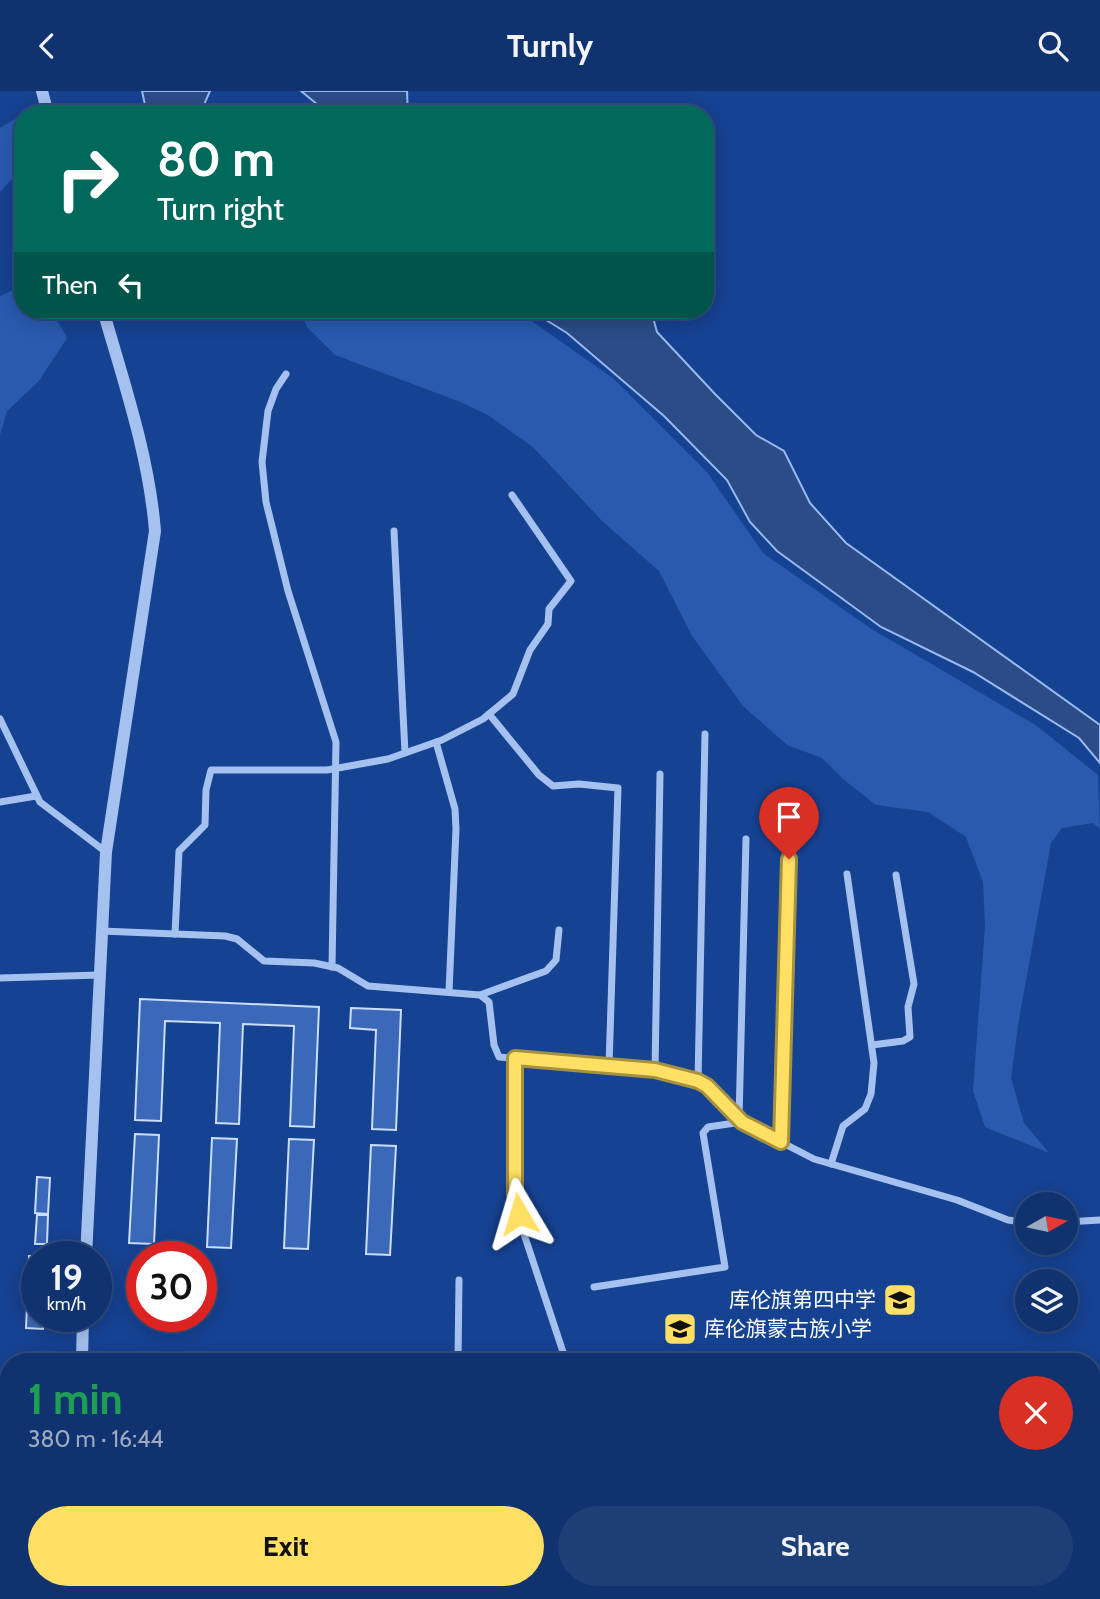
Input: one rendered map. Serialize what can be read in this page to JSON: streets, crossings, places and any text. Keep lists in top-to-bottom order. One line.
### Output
{"places":{"school or university":["库伦旗第四中学","库伦旗蒙古族小学"]},"north":"right","page":{"header":"Turnly","turn":["80 m","Turn right"],"then":"Then","speed":"19 km/h","limit":"30","heading":["1 min","380 m · 16:44"],"buttons":["Exit","Share"]}}
